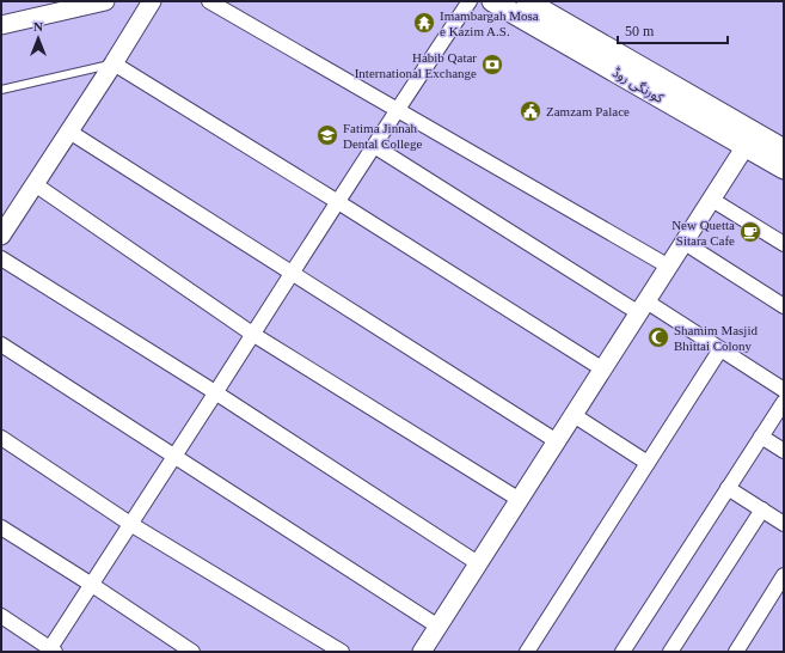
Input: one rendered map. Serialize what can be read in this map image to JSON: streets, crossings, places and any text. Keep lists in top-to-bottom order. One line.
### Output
{"streets":{"main road":["کورنگی روڈ"]},"places":{"temple":["Imambargah Mosa e Kazim A.S."],"bank":["Habib Qatar International Exchange"],"public building":["Zamzam Palace"],"school or university":["Fatima Jinnah Dental College"],"cafe":["New Quetta Sitara Cafe"],"mosque":["Shamim Masjid Bhittai Colony"]},"scale_bar":"50 m","north":"top"}
